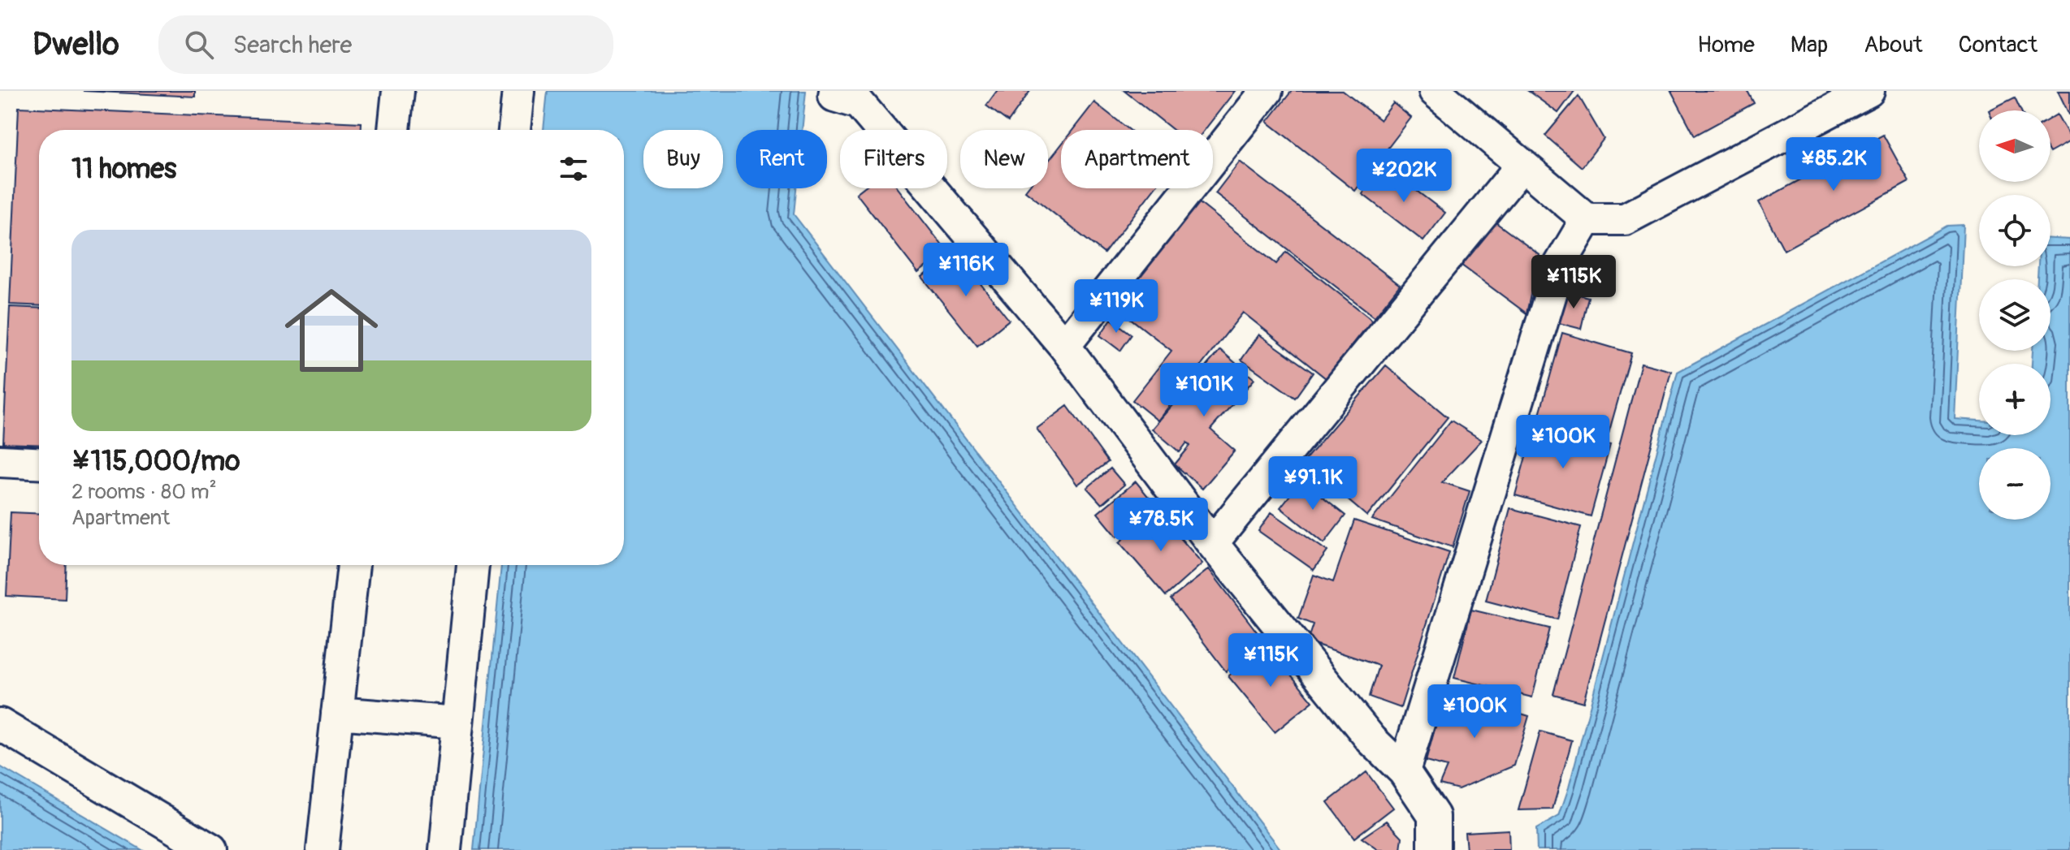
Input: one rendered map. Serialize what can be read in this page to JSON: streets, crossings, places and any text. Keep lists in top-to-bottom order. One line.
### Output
{"north":"left","page":{"header":"Dwello","search":"Search here","nav":["Home","Map","About","Contact"],"map_buttons":["+","−"],"chip":["Buy","Rent","Filters","New","Apartment"],"heading":"11 homes","price":["¥85.2K","¥202K","¥116K","¥115K","¥119K","¥101K","¥100K","¥91.1K","¥78.5K","¥115K","¥100K"],"list":[{"name":"¥115,000/mo","note":"2 rooms · 80 m² · Apartment"}]}}
